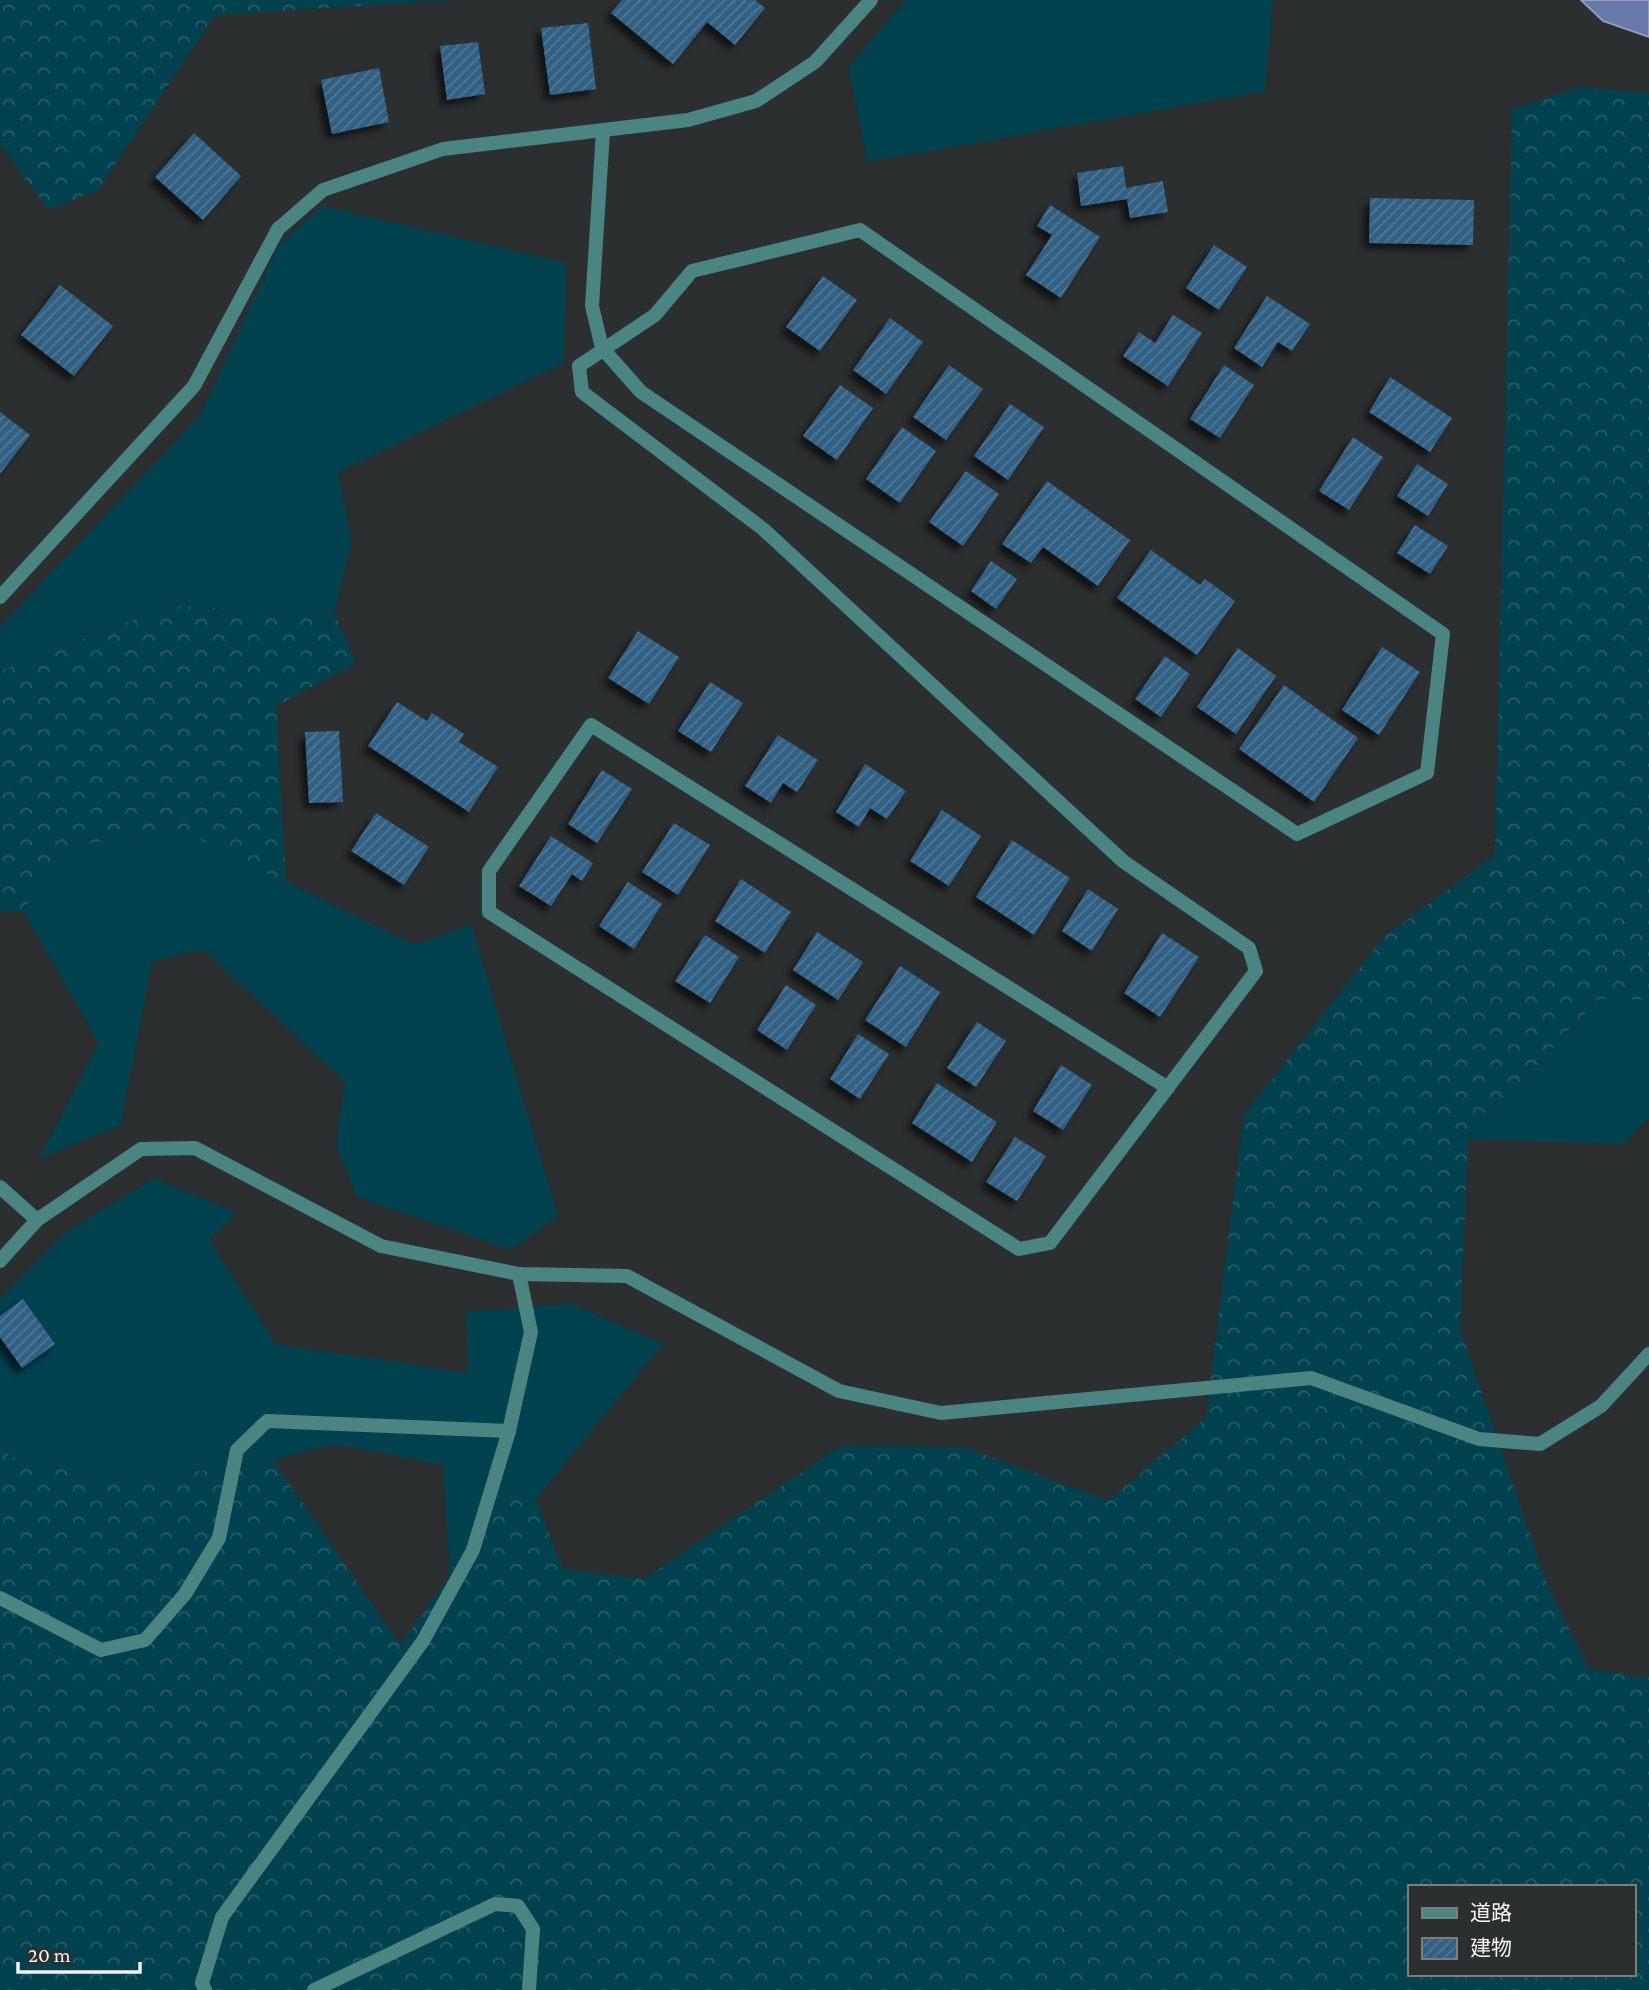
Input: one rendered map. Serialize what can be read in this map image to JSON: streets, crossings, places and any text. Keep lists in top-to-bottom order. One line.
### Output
{"legend":["道路","建物"],"scale_bar":"20 m"}
